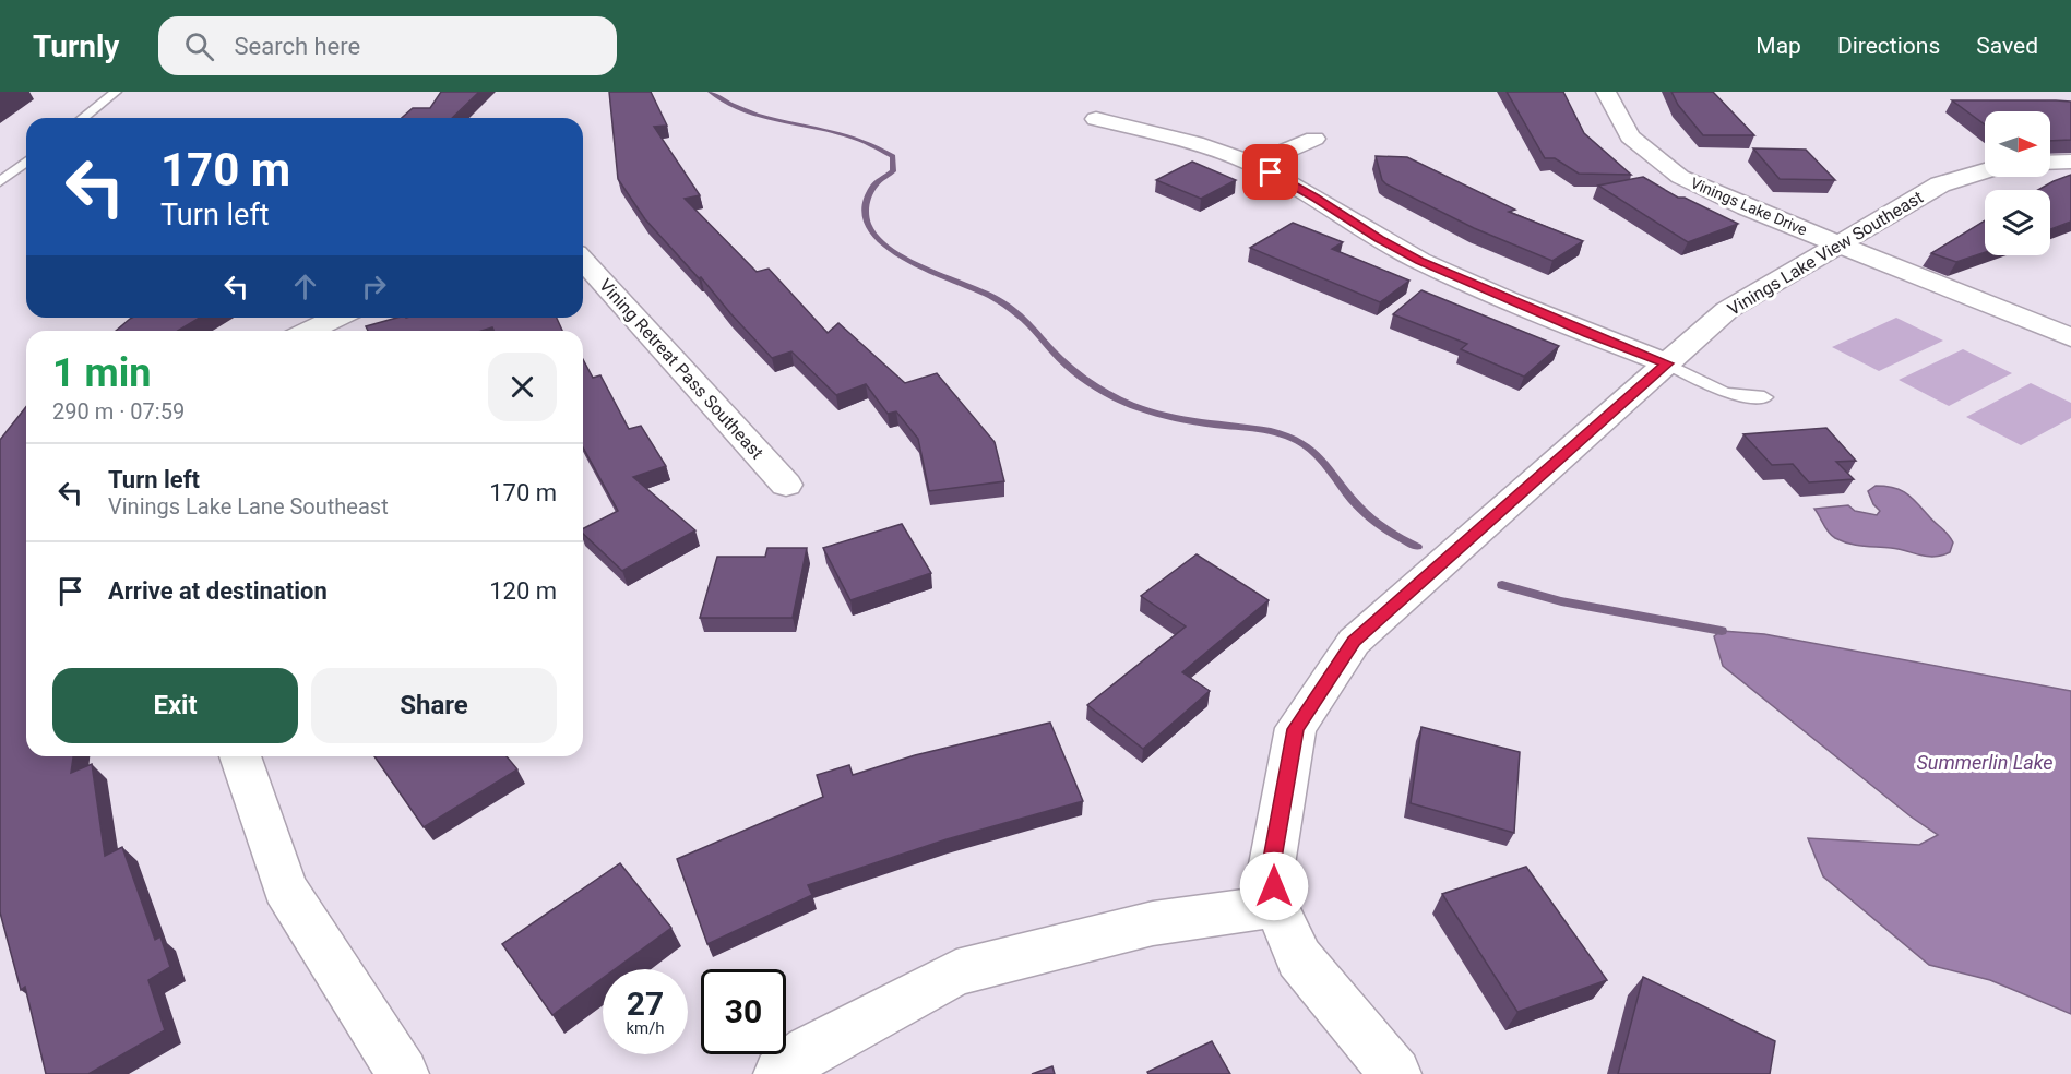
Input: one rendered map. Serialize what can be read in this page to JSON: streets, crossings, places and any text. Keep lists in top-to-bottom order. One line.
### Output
{"streets":{"street":["Vinings Lake Drive","Vinings Lake View Southeast","Vining Retreat Pass Southeast"]},"crossings":[["Vinings Lake Drive","Vinings Lake View Southeast"]],"water":["Summerlin Lake"],"north":"right","page":{"header":"Turnly","search":"Search here","nav":["Map","Directions","Saved"],"turn":["170 m","Turn left"],"heading":["1 min","290 m · 07:59"],"list":[{"name":"Turn left","note":"Vinings Lake Lane Southeast","value":"170 m"},{"name":"Arrive at destination","value":"120 m"}],"buttons":["Exit","Share"],"speed":"27 km/h","limit":"30"}}
